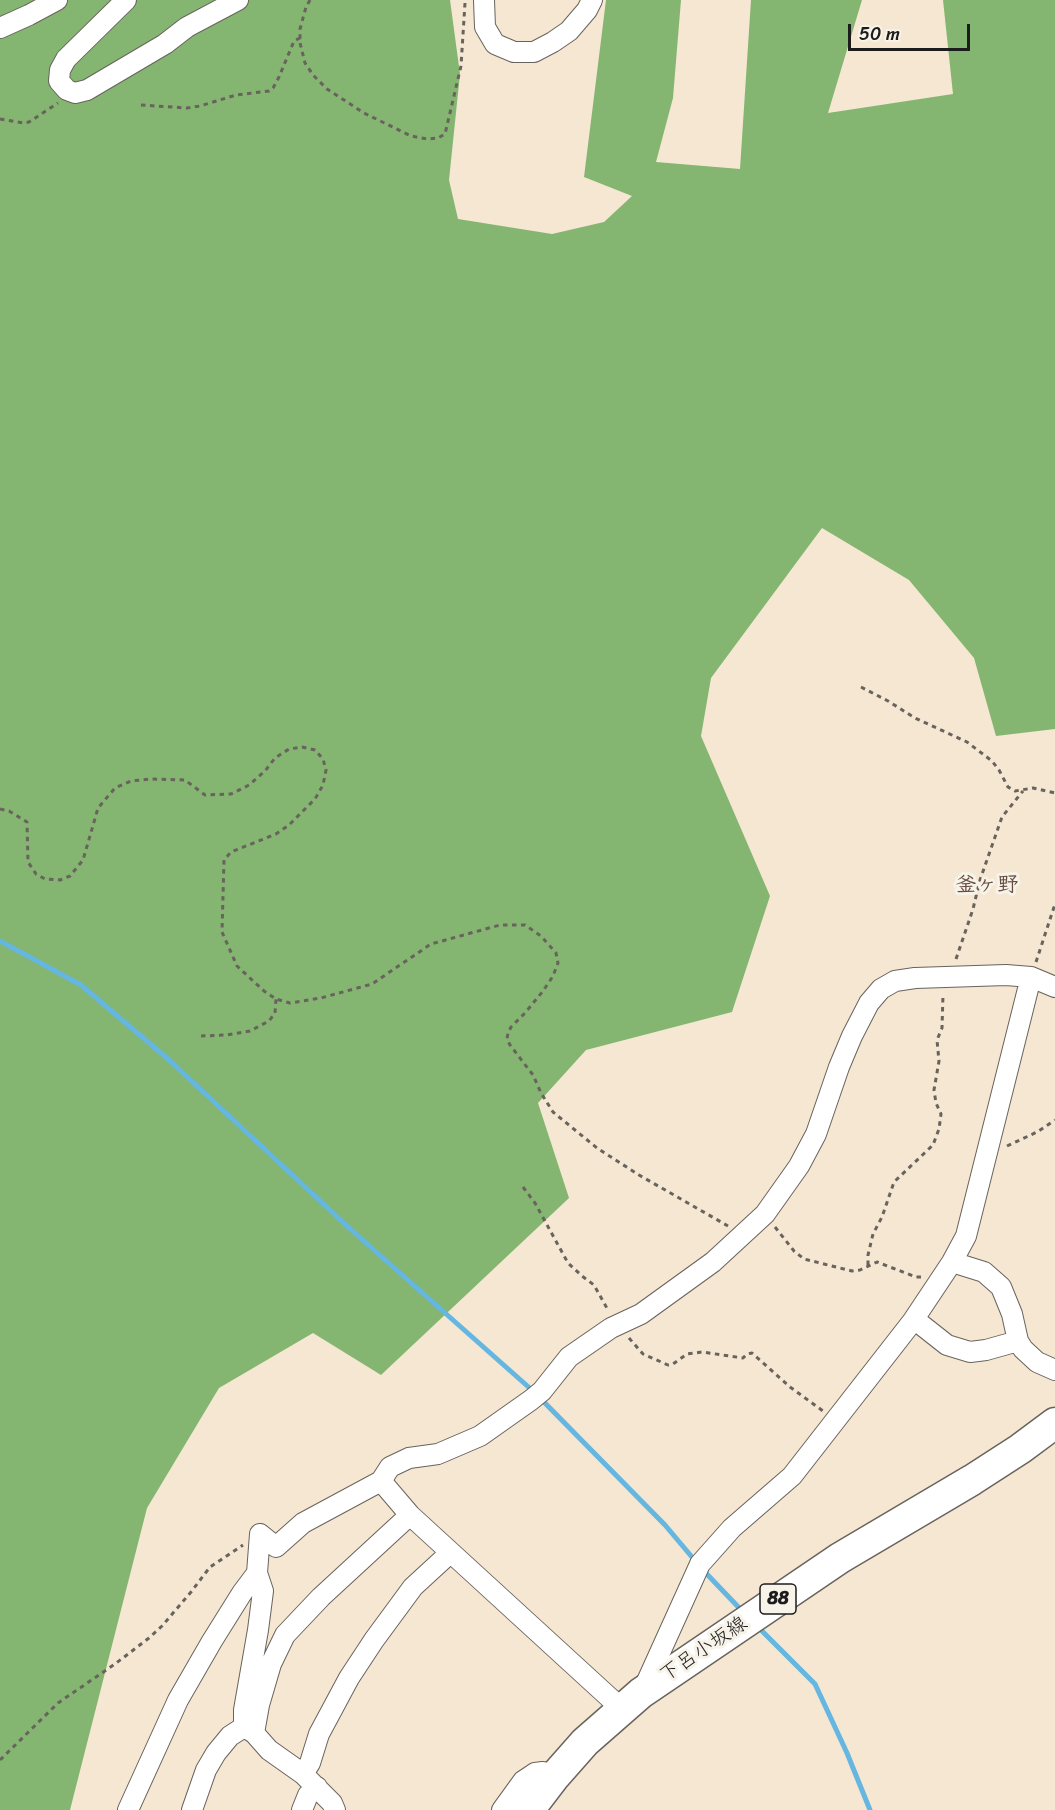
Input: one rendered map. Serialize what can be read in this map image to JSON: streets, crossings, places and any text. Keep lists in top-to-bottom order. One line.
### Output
{"streets":{"main road":["88","下呂小坂線"]},"districts":["釜ヶ野"],"scale_bar":"50 m"}
